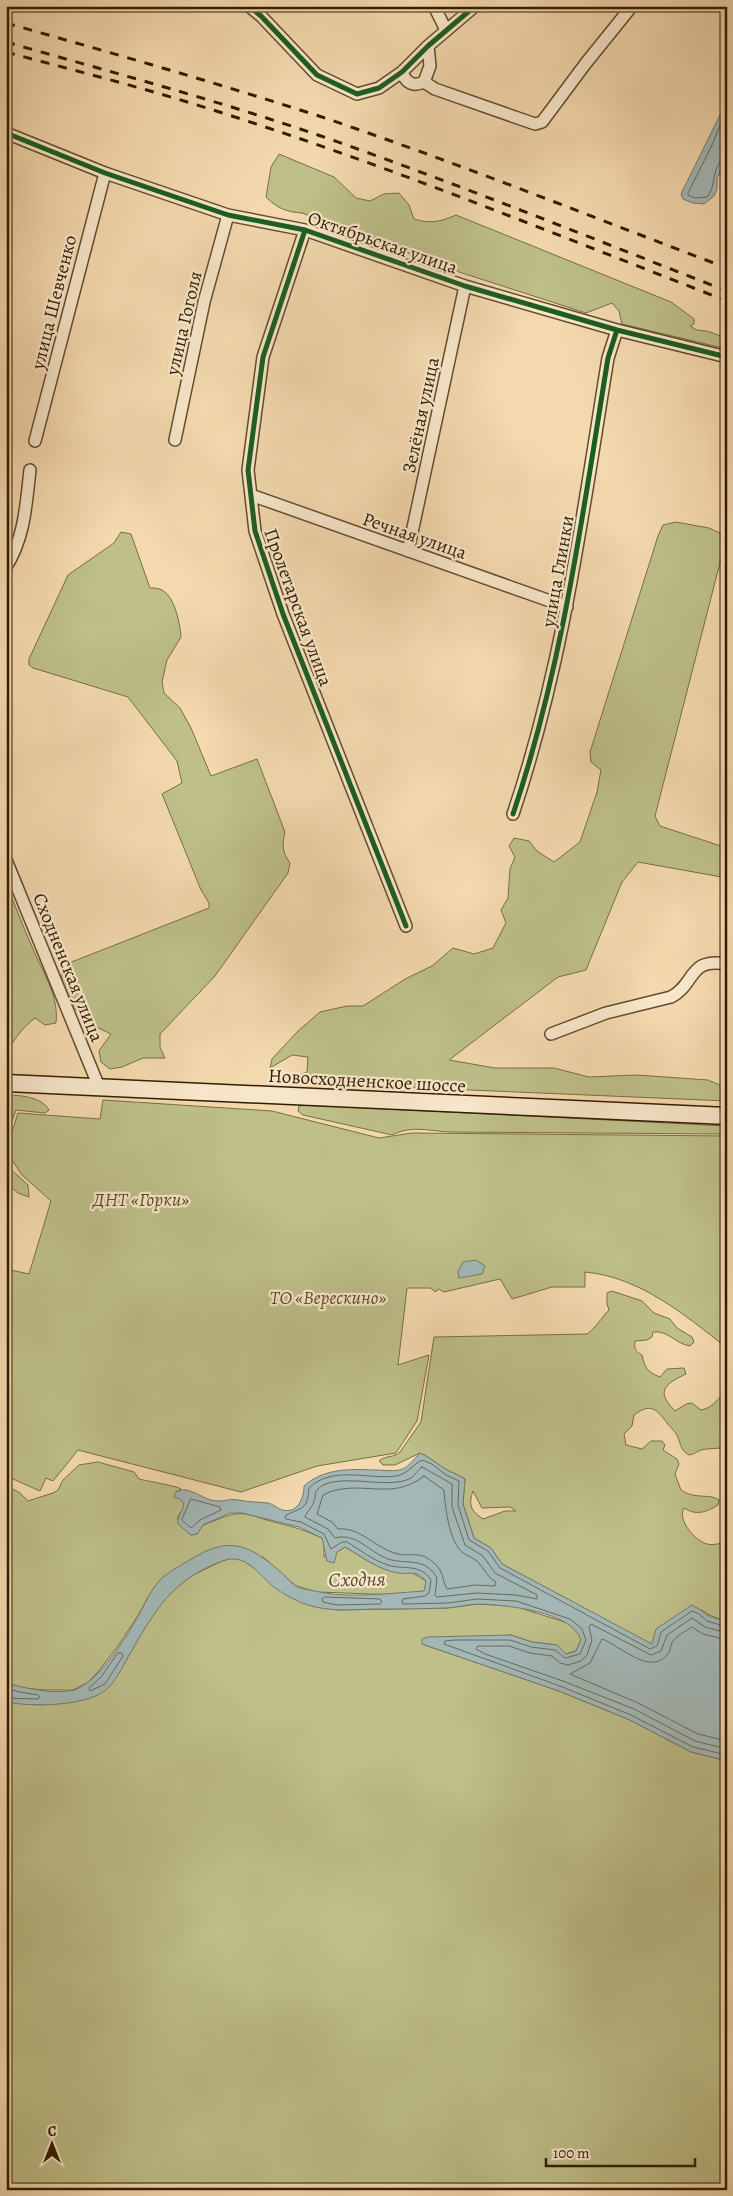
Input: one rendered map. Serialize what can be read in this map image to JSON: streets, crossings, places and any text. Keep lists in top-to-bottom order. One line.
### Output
{"streets":{"main road":["Новосходненское шоссе"],"street":["Октябрьская улица","улица Шевченко","улица Гоголя","Зелёная улица","Речная улица","улица Глинки","Пролетарская улица","Сходненская улица"]},"crossings":[["Октябрьская улица","улица Шевченко"],["Октябрьская улица","улица Гоголя"],["Октябрьская улица","Зелёная улица"],["Октябрьская улица","улица Глинки"],["Октябрьская улица","Пролетарская улица"],["Зелёная улица","Речная улица"],["Речная улица","улица Глинки"],["Речная улица","Пролетарская улица"],["Сходненская улица","Новосходненское шоссе"]],"water":["Сходня"],"parks":["ДНТ «Горки»","ТО «Верескино»"],"scale_bar":"100 m","north":"top"}
